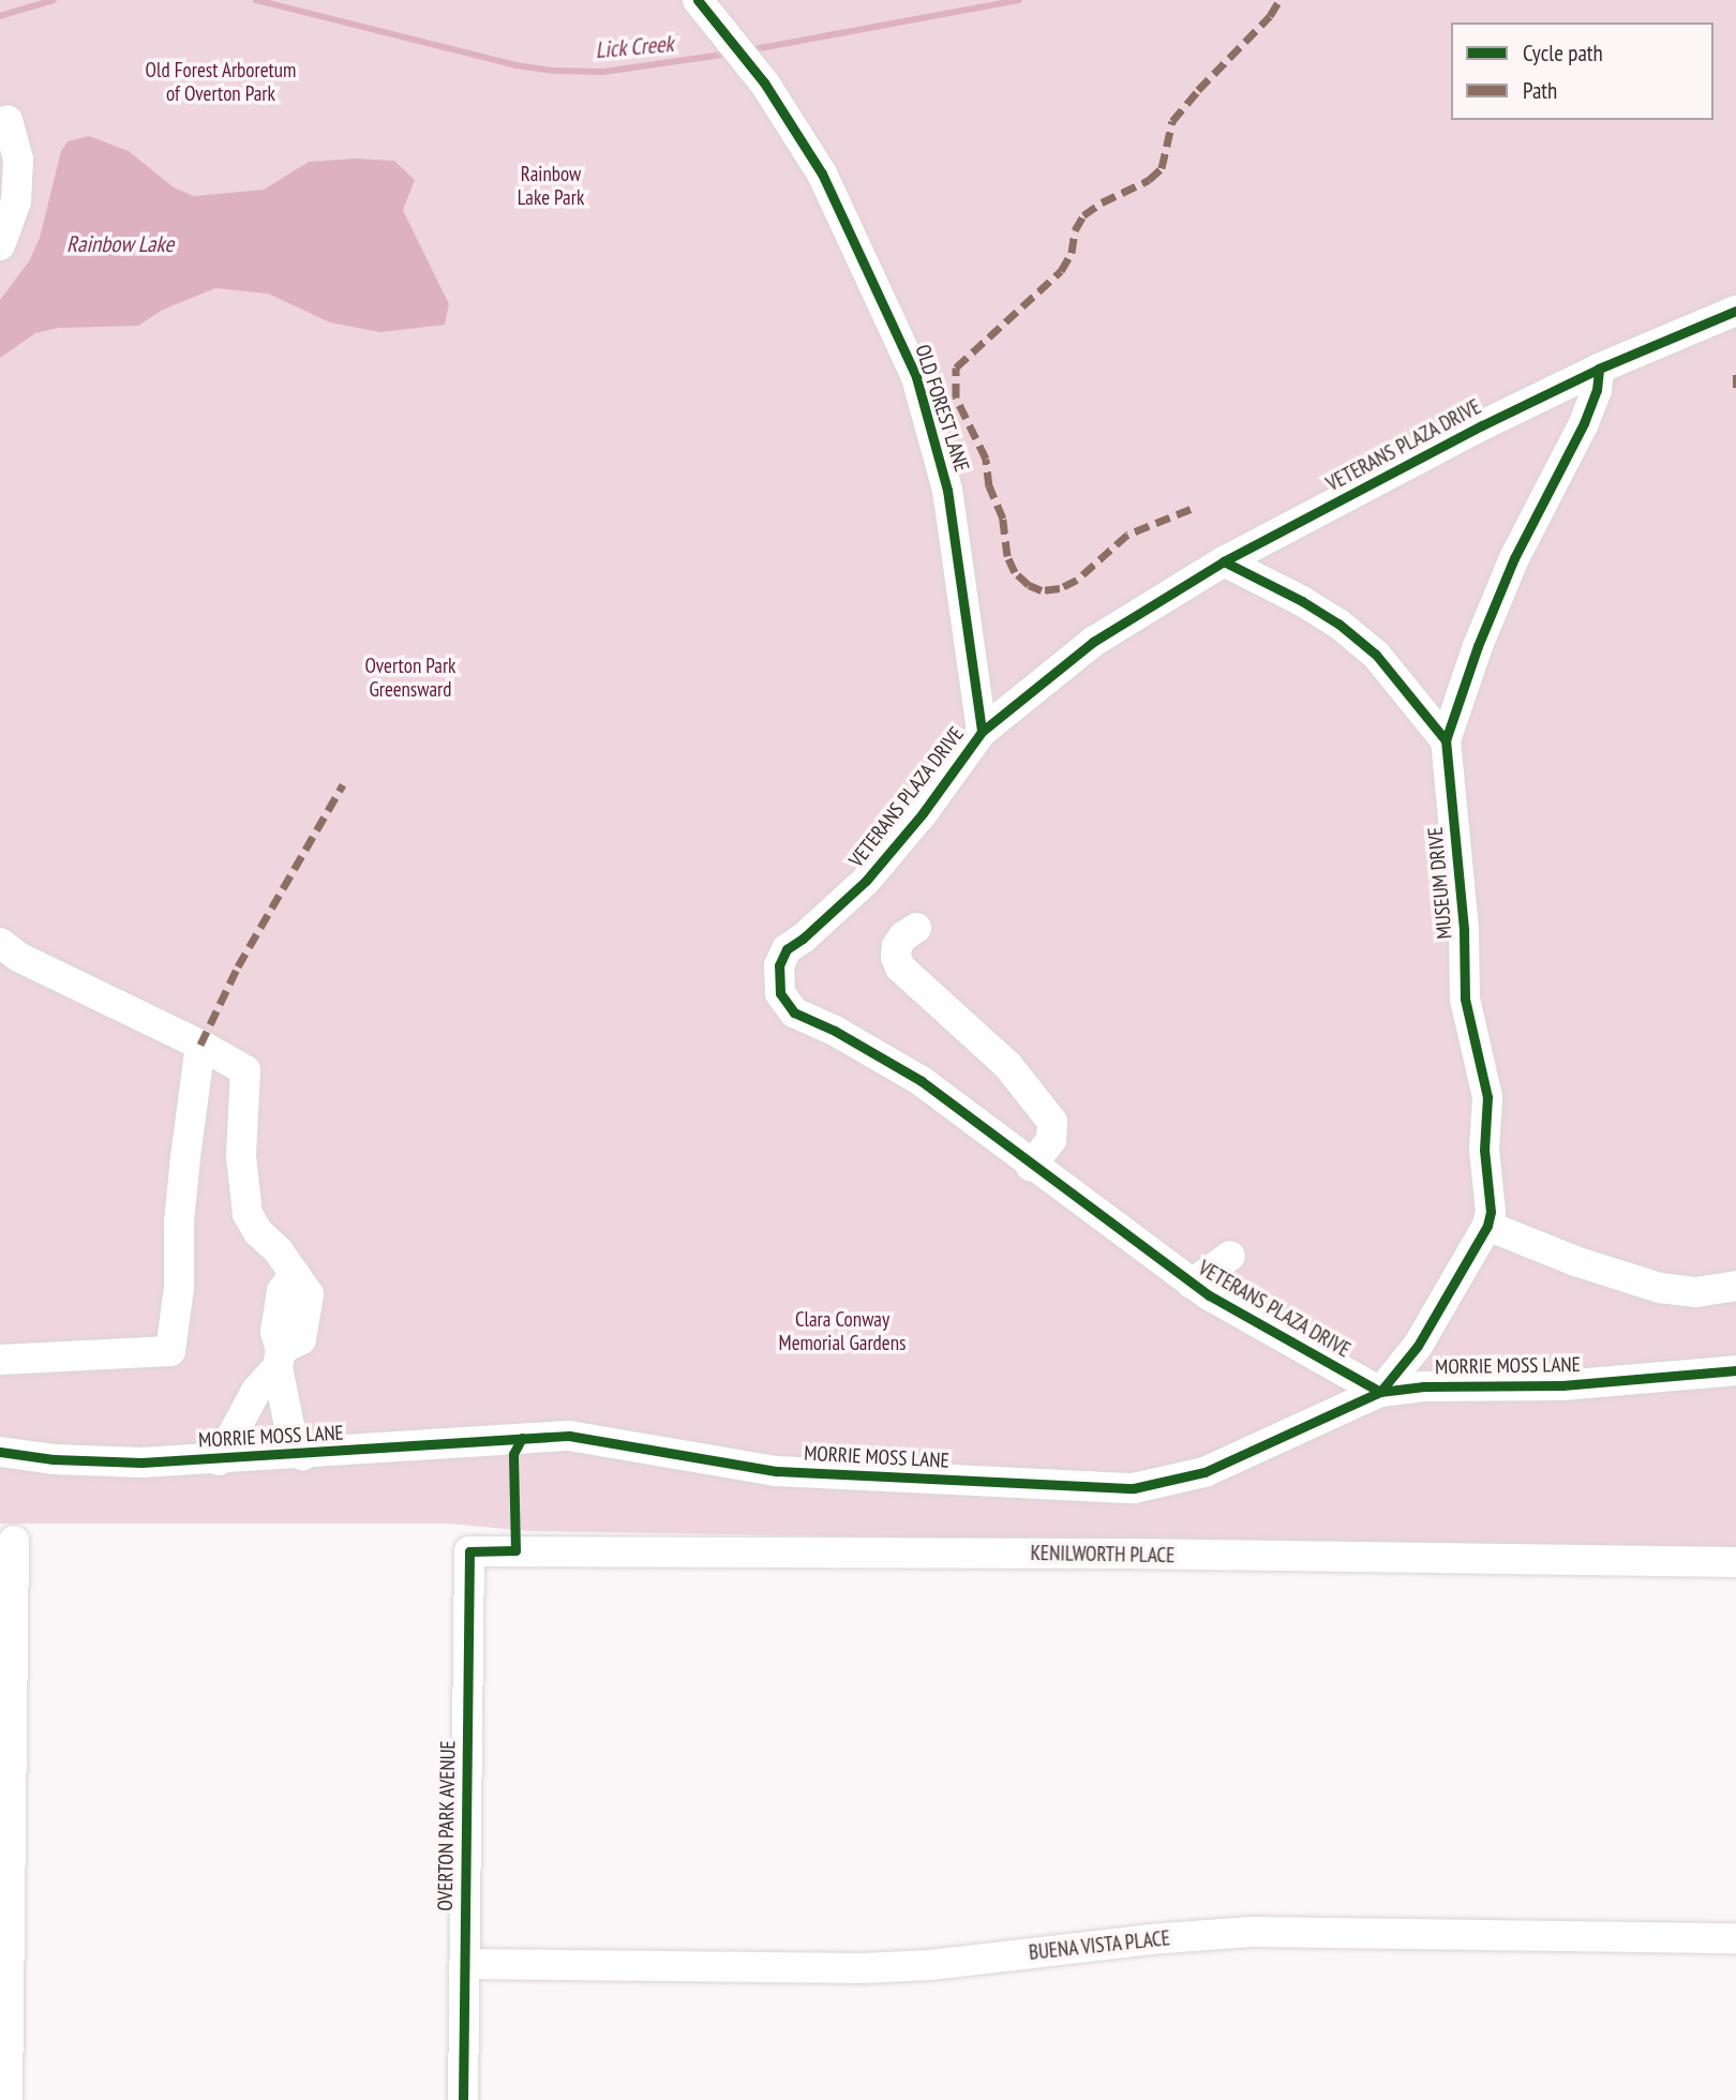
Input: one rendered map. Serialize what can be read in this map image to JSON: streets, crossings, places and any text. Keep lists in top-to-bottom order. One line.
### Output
{"streets":{"street":["OLD FOREST LANE","VETERANS PLAZA DRIVE","MUSEUM DRIVE","MORRIE MOSS LANE","KENILWORTH PLACE","OVERTON PARK AVENUE","BUENA VISTA PLACE"]},"crossings":[["OLD FOREST LANE","VETERANS PLAZA DRIVE"],["VETERANS PLAZA DRIVE","MUSEUM DRIVE"],["VETERANS PLAZA DRIVE","MORRIE MOSS LANE"],["MUSEUM DRIVE","MORRIE MOSS LANE"],["KENILWORTH PLACE","OVERTON PARK AVENUE"],["OVERTON PARK AVENUE","BUENA VISTA PLACE"]],"water":["Lick Creek","Rainbow Lake"],"parks":["Old Forest Arboretum of Overton Park","Rainbow Lake Park","Overton Park Greensward","Clara Conway Memorial Gardens"],"legend":["Cycle path","Path"]}
